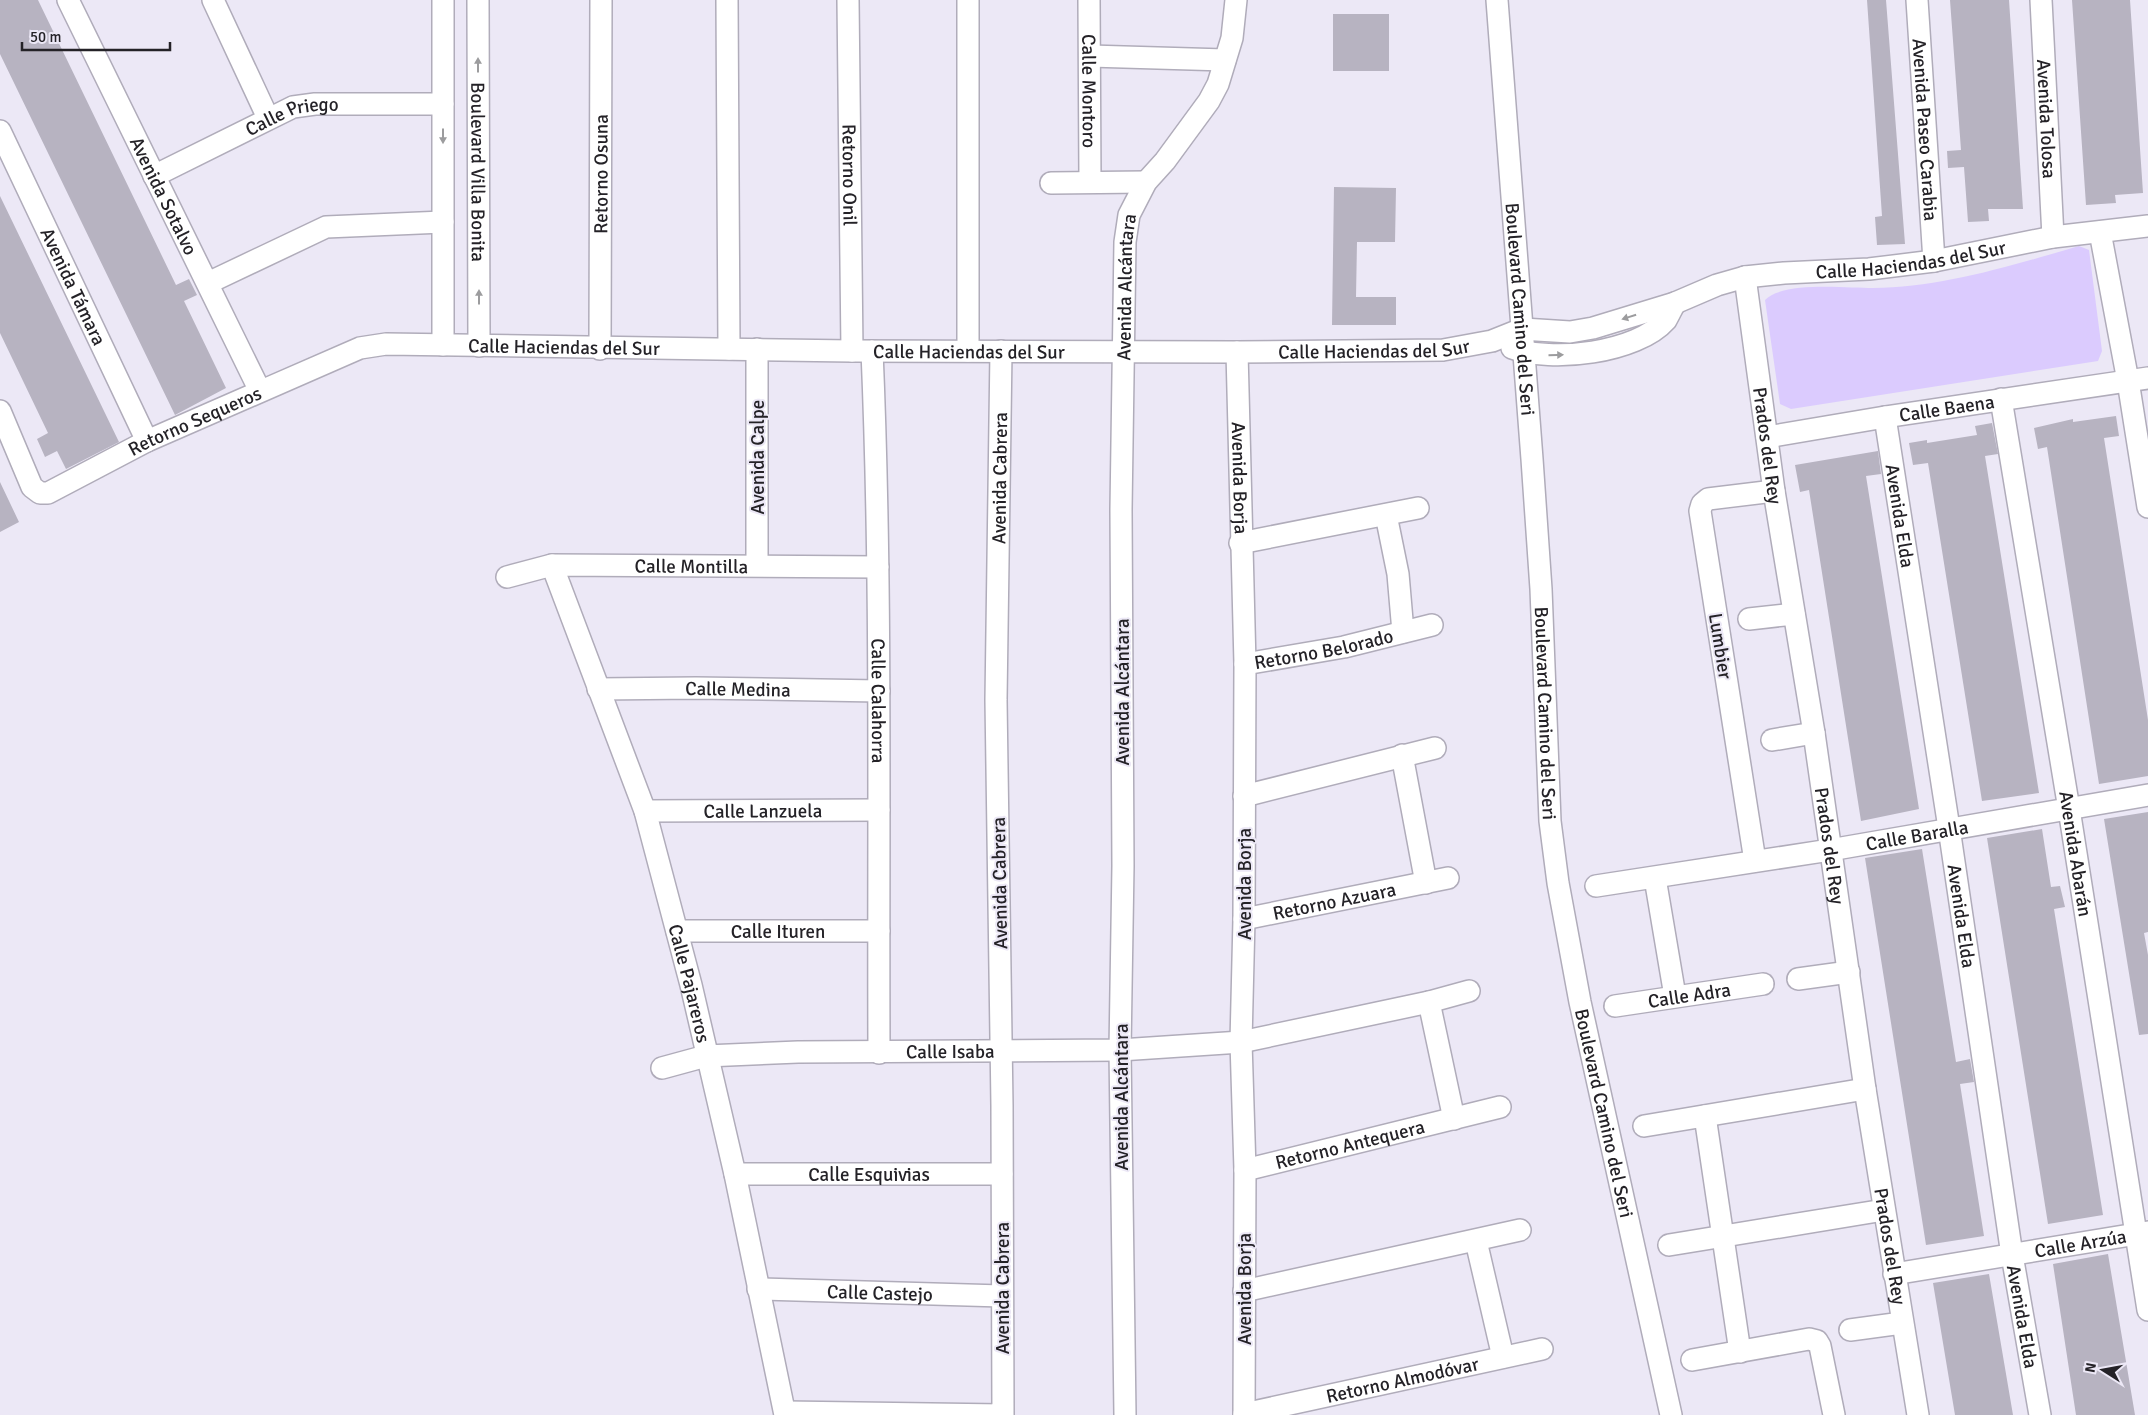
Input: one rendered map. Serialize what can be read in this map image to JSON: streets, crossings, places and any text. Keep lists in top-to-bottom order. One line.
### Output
{"streets":{"street":["Calle Montoro","Calle Priego","Avenida Tolosa","Avenida Paseo Carabia","Boulevard Villa Bonita","Retorno Osuna","Retorno Onil","Avenida Sotalvo","Calle Haciendas del Sur","Avenida Támara","Avenida Alcántara","Boulevard Camino del Seri","Calle Baena","Retorno Sequeros","Prados del Rey","Avenida Calpe","Avenida Cabrera","Avenida Borja","Avenida Elda","Calle Montilla","Lumbier","Retorno Belorado","Calle Medina","Calle Calahorra","Calle Lanzuela","Calle Baralla","Avenida Abarán","Retorno Azuara","Calle Ituren","Calle Pajareros","Calle Adra","Calle Isaba","Retorno Antequera","Calle Esquivias","Calle Arzúa","Calle Castejo","Retorno Almodóvar"]},"crossings":[["Calle Priego","Boulevard Villa Bonita"],["Calle Priego","Avenida Sotalvo"],["Avenida Tolosa","Calle Haciendas del Sur"],["Avenida Paseo Carabia","Calle Haciendas del Sur"],["Boulevard Villa Bonita","Calle Haciendas del Sur"],["Boulevard Villa Bonita","Retorno Sequeros"],["Retorno Osuna","Calle Haciendas del Sur"],["Retorno Onil","Calle Haciendas del Sur"],["Retorno Onil","Calle Calahorra"],["Avenida Sotalvo","Retorno Sequeros"],["Calle Haciendas del Sur","Avenida Alcántara"],["Calle Haciendas del Sur","Boulevard Camino del Seri"],["Calle Haciendas del Sur","Retorno Sequeros"],["Calle Haciendas del Sur","Prados del Rey"],["Calle Haciendas del Sur","Avenida Calpe"],["Calle Haciendas del Sur","Avenida Cabrera"],["Calle Haciendas del Sur","Avenida Borja"],["Calle Haciendas del Sur","Calle Calahorra"],["Avenida Támara","Retorno Sequeros"],["Avenida Alcántara","Calle Isaba"],["Calle Baena","Prados del Rey"],["Calle Baena","Avenida Elda"],["Calle Baena","Avenida Abarán"],["Prados del Rey","Lumbier"],["Prados del Rey","Calle Baralla"],["Prados del Rey","Calle Arzúa"],["Avenida Calpe","Calle Montilla"],["Avenida Cabrera","Calle Isaba"],["Avenida Cabrera","Calle Esquivias"],["Avenida Cabrera","Calle Castejo"],["Avenida Borja","Retorno Belorado"],["Avenida Borja","Retorno Azuara"],["Avenida Borja","Calle Isaba"],["Avenida Borja","Retorno Antequera"],["Avenida Borja","Retorno Almodóvar"],["Avenida Elda","Calle Baralla"],["Avenida Elda","Calle Arzúa"],["Calle Montilla","Calle Calahorra"],["Calle Montilla","Calle Pajareros"],["Lumbier","Calle Baralla"],["Calle Medina","Calle Calahorra"],["Calle Medina","Calle Pajareros"],["Calle Calahorra","Calle Lanzuela"],["Calle Calahorra","Calle Ituren"],["Calle Calahorra","Calle Isaba"],["Calle Lanzuela","Calle Pajareros"],["Calle Baralla","Avenida Abarán"],["Avenida Abarán","Calle Arzúa"],["Calle Ituren","Calle Pajareros"],["Calle Pajareros","Calle Isaba"],["Calle Pajareros","Calle Esquivias"],["Calle Pajareros","Calle Castejo"]],"scale_bar":"50 m","north":"left"}
